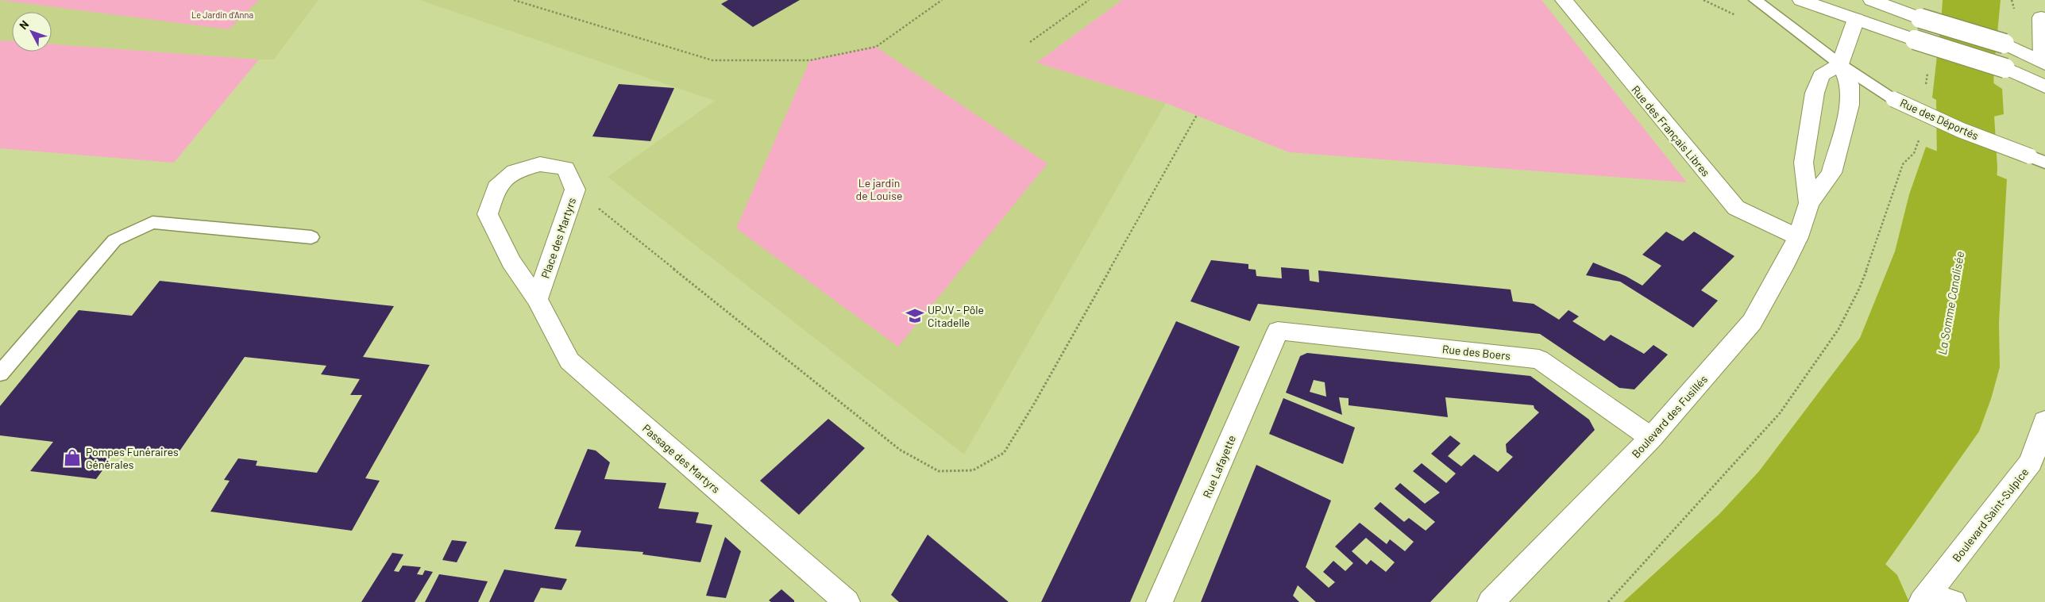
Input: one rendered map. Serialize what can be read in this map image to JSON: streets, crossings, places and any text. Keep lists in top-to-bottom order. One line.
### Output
{"streets":{"street":["Rue des Français Libres","Place des Martyrs","Rue des Boers","Boulevard des Fusillés","Passage des Martyrs","Rue Lafayette","Boulevard Saint-Sulpice"],"lane":["Rue des Déportés"]},"crossings":[["Rue des Déportés","Boulevard des Fusillés"],["Rue des Français Libres","Boulevard des Fusillés"],["Place des Martyrs","Passage des Martyrs"],["Rue des Boers","Boulevard des Fusillés"],["Rue des Boers","Rue Lafayette"]],"water":["La Somme Canalisée"],"parks":["Le Jardin d'Anna","Le jardin de Louise"],"places":{"school or university":["UPJV - Pôle Citadelle"],"shop":["Pompes Funéraires Générales"]},"north":"top left"}
